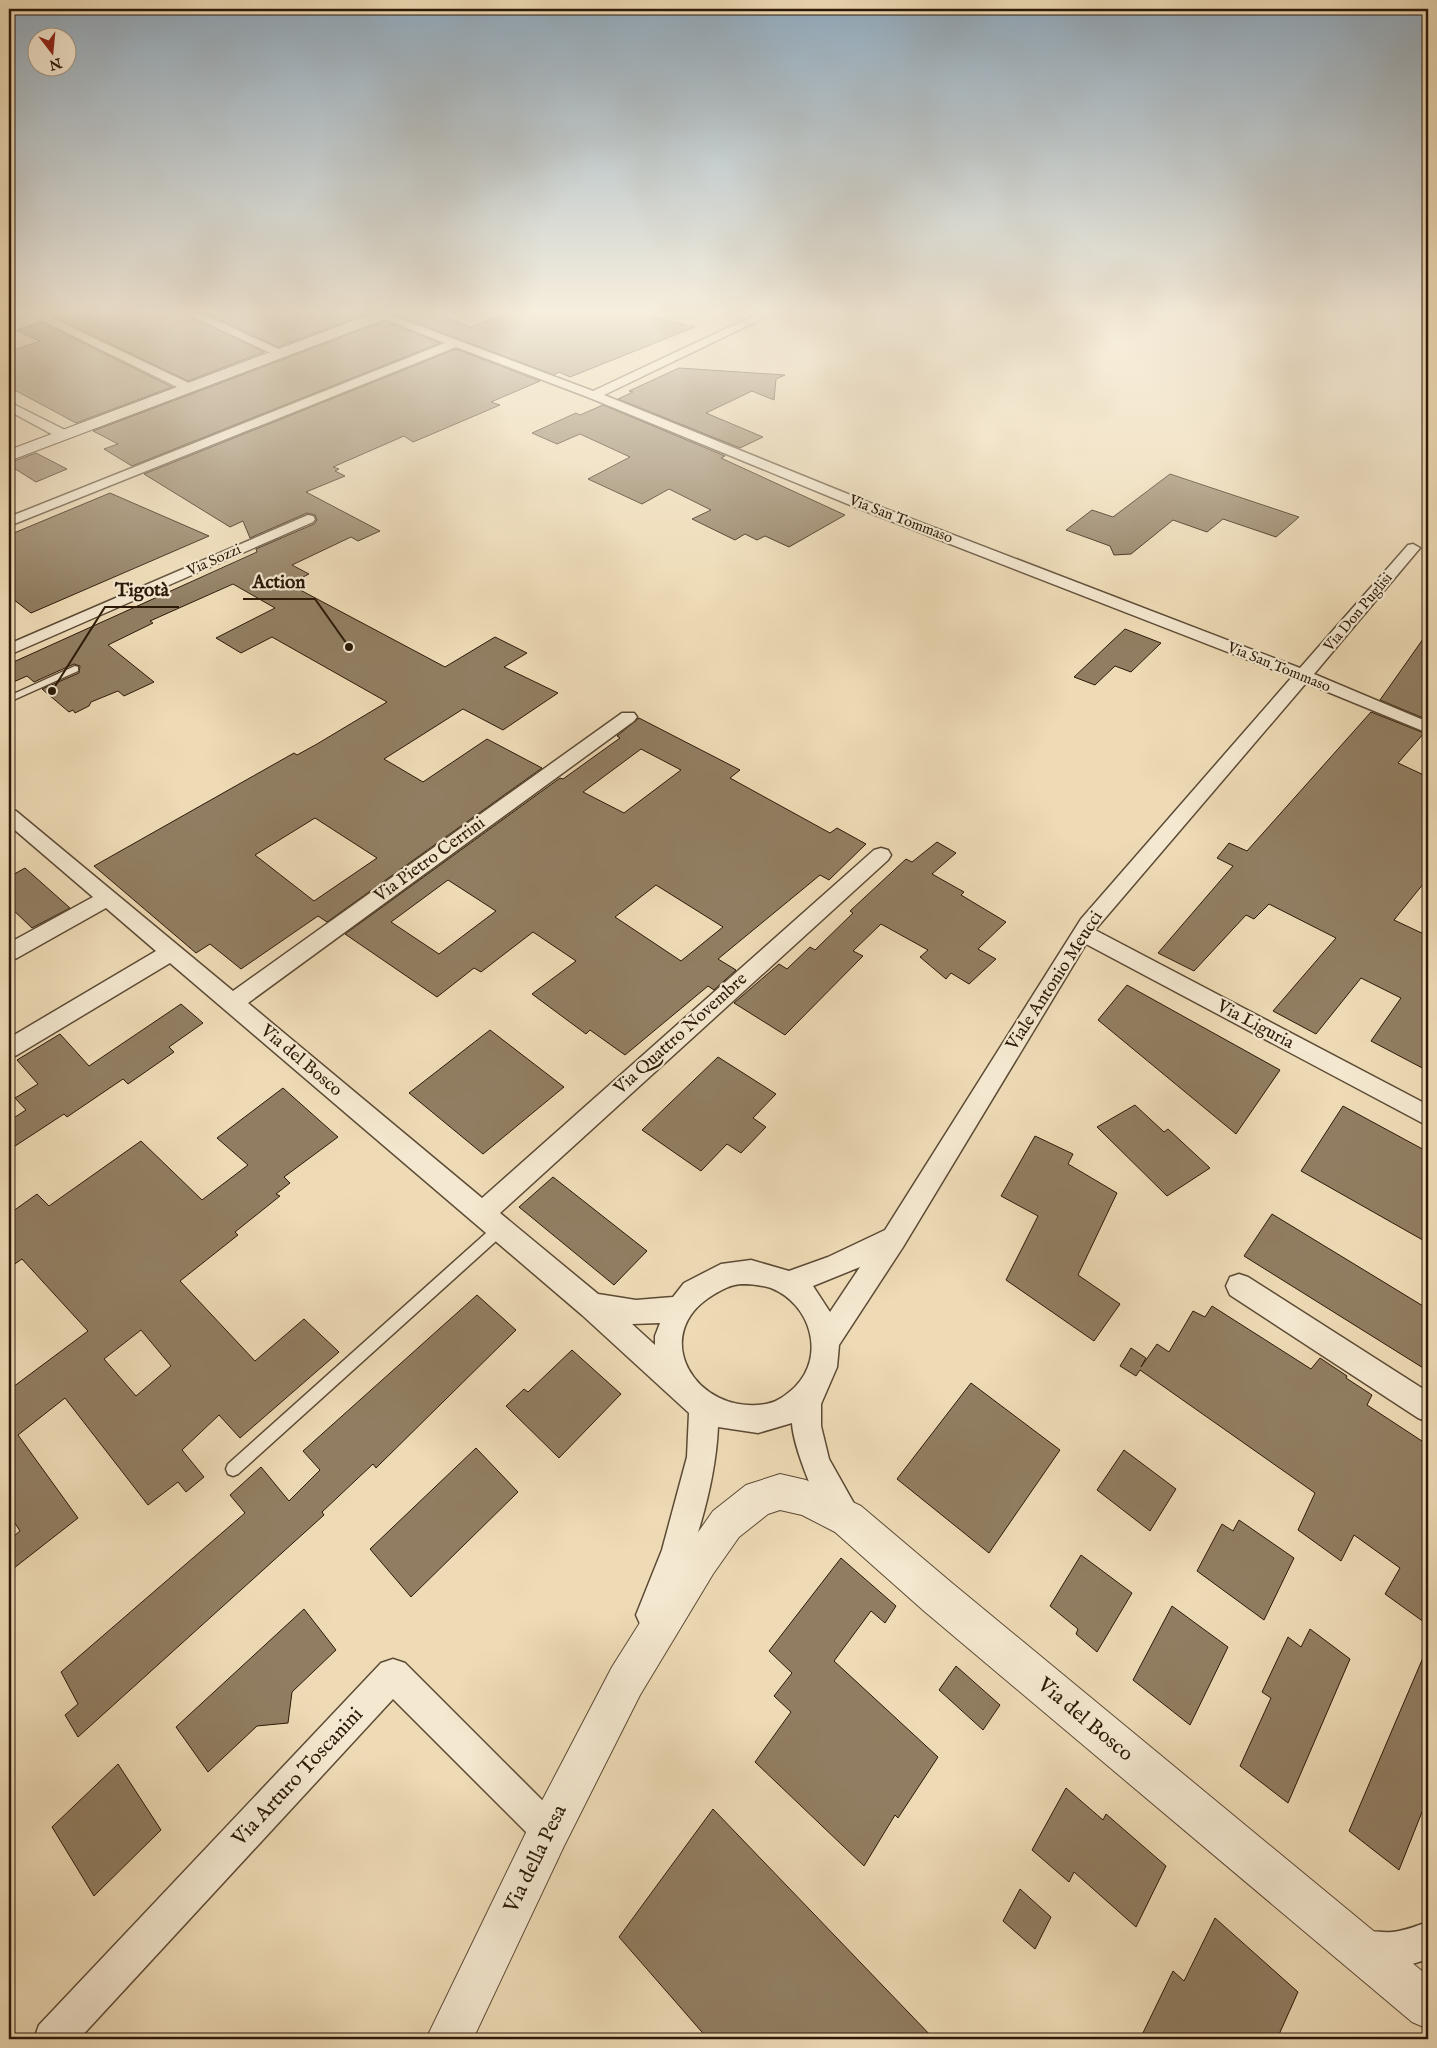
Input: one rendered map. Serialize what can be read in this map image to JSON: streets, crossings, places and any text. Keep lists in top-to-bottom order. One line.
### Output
{"streets":{"main road":["Via del Bosco","Via della Pesa"],"street":["Via San Tommaso","Via Sozzi","Via Don Puglisi","Via Pietro Cerrini","Viale Antonio Meucci","Via Liguria","Via Quattro Novembre","Via Arturo Toscanini"]},"crossings":[["Via San Tommaso","Via Don Puglisi"],["Via San Tommaso","Viale Antonio Meucci"],["Via Don Puglisi","Viale Antonio Meucci"],["Via Pietro Cerrini","Via del Bosco"],["Viale Antonio Meucci","Via Liguria"],["Viale Antonio Meucci","Via del Bosco"],["Viale Antonio Meucci","Via della Pesa"],["Via Quattro Novembre","Via del Bosco"],["Via del Bosco","Via della Pesa"],["Via Arturo Toscanini","Via della Pesa"]],"places":["Action","Tigotà"],"north":"bottom"}
